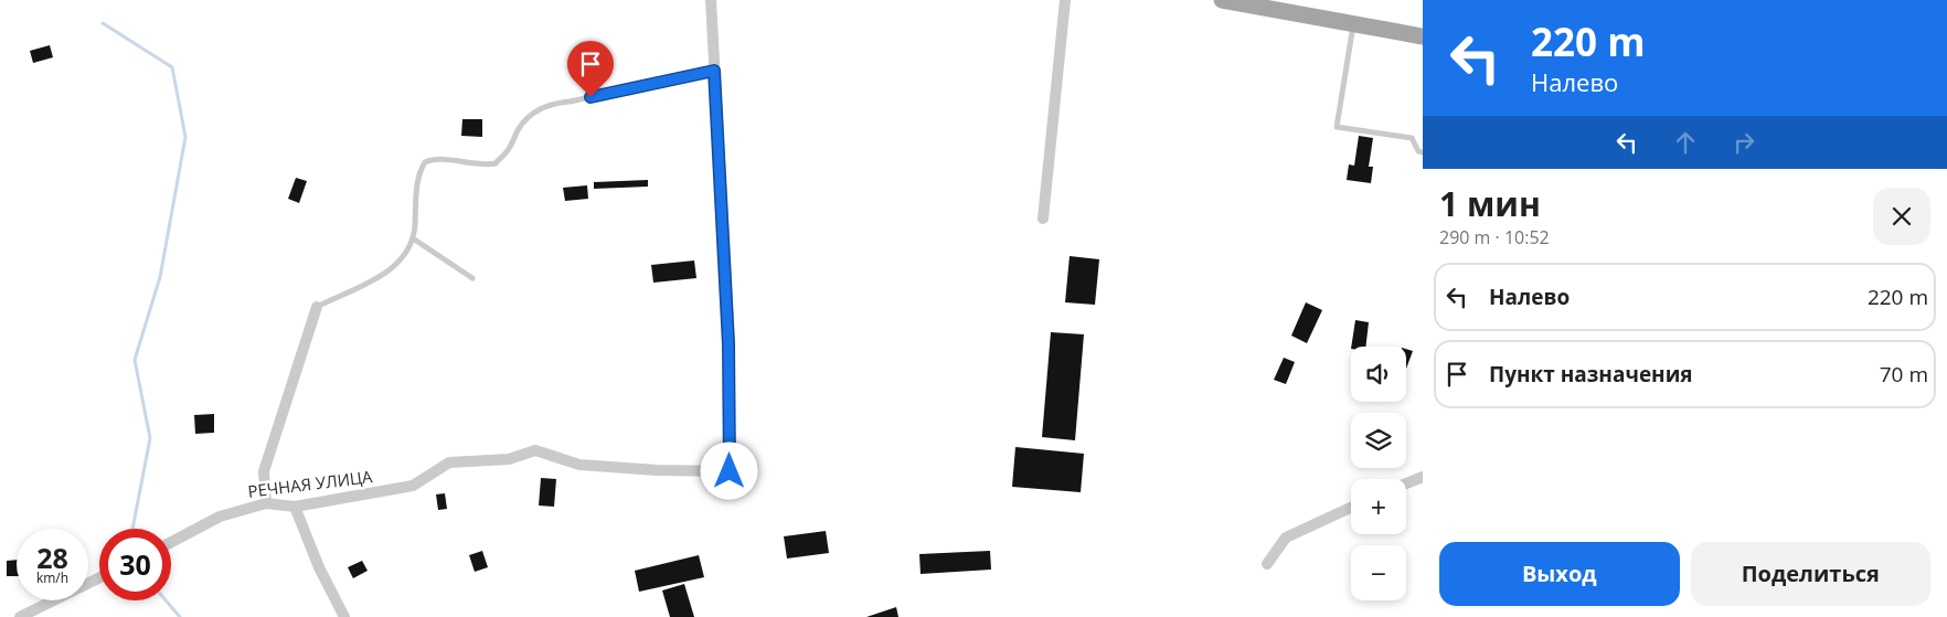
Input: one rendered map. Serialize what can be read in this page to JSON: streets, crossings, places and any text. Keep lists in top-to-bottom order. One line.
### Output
{"streets":{"street":["РЕЧНАЯ УЛИЦА"]},"page":{"turn":["220 m","Налево"],"heading":["1 мин","290 m · 10:52"],"list":[{"name":"Налево","value":"220 m"},{"name":"Пункт назначения","value":"70 m"}],"map_buttons":["+","−"],"speed":"28 km/h","limit":"30","buttons":["Выход","Поделиться"]}}
